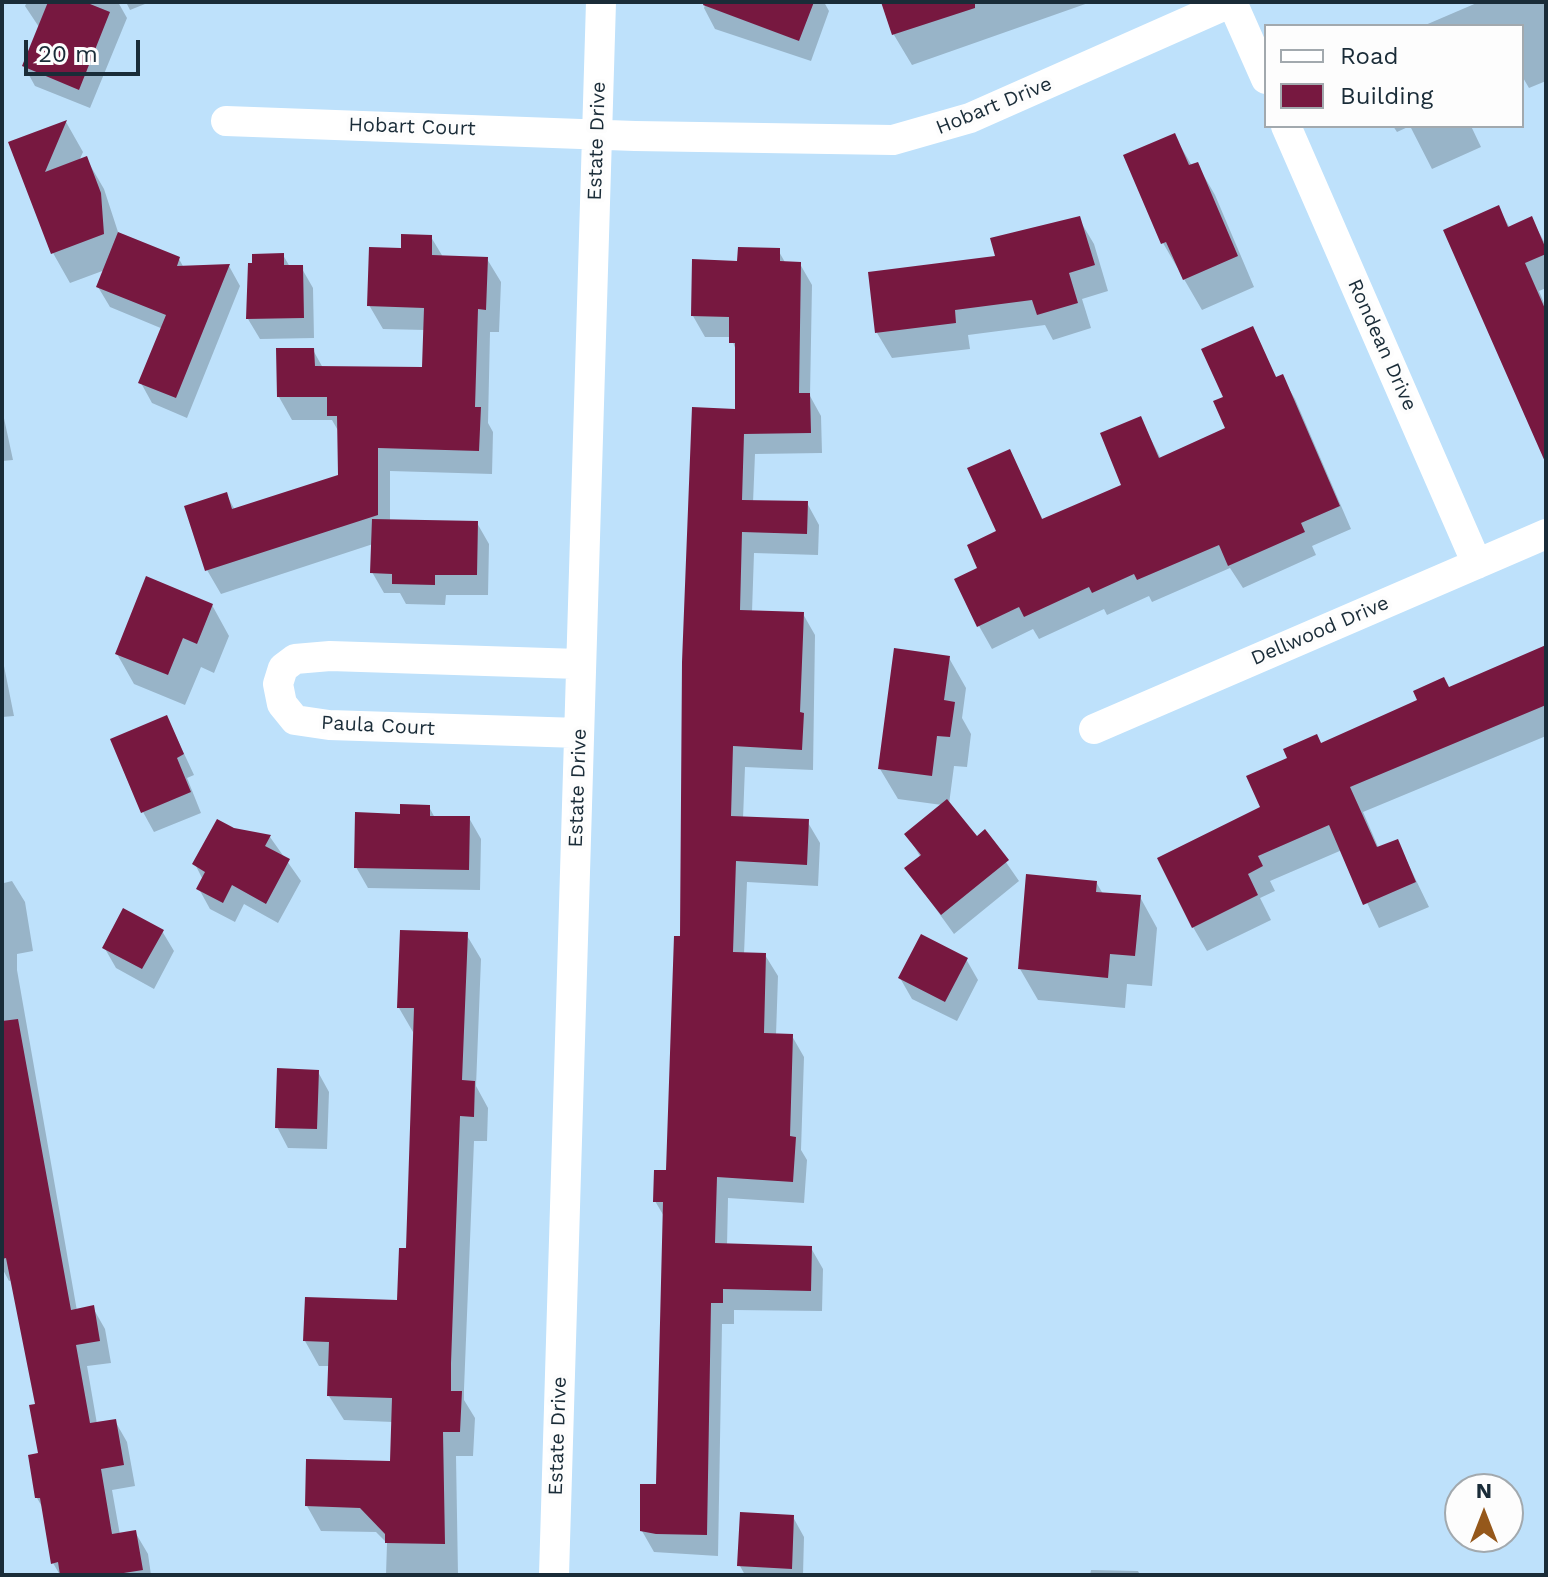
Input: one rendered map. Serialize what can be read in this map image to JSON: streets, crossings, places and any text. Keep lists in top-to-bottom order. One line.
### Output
{"streets":{"street":["Hobart Drive","Hobart Court","Estate Drive","Rondean Drive","Dellwood Drive","Paula Court"]},"crossings":[["Hobart Drive","Hobart Court"],["Hobart Drive","Estate Drive"],["Hobart Court","Estate Drive"],["Estate Drive","Paula Court"],["Rondean Drive","Dellwood Drive"]],"legend":["Road","Building"],"scale_bar":"20 m","north":"top"}
